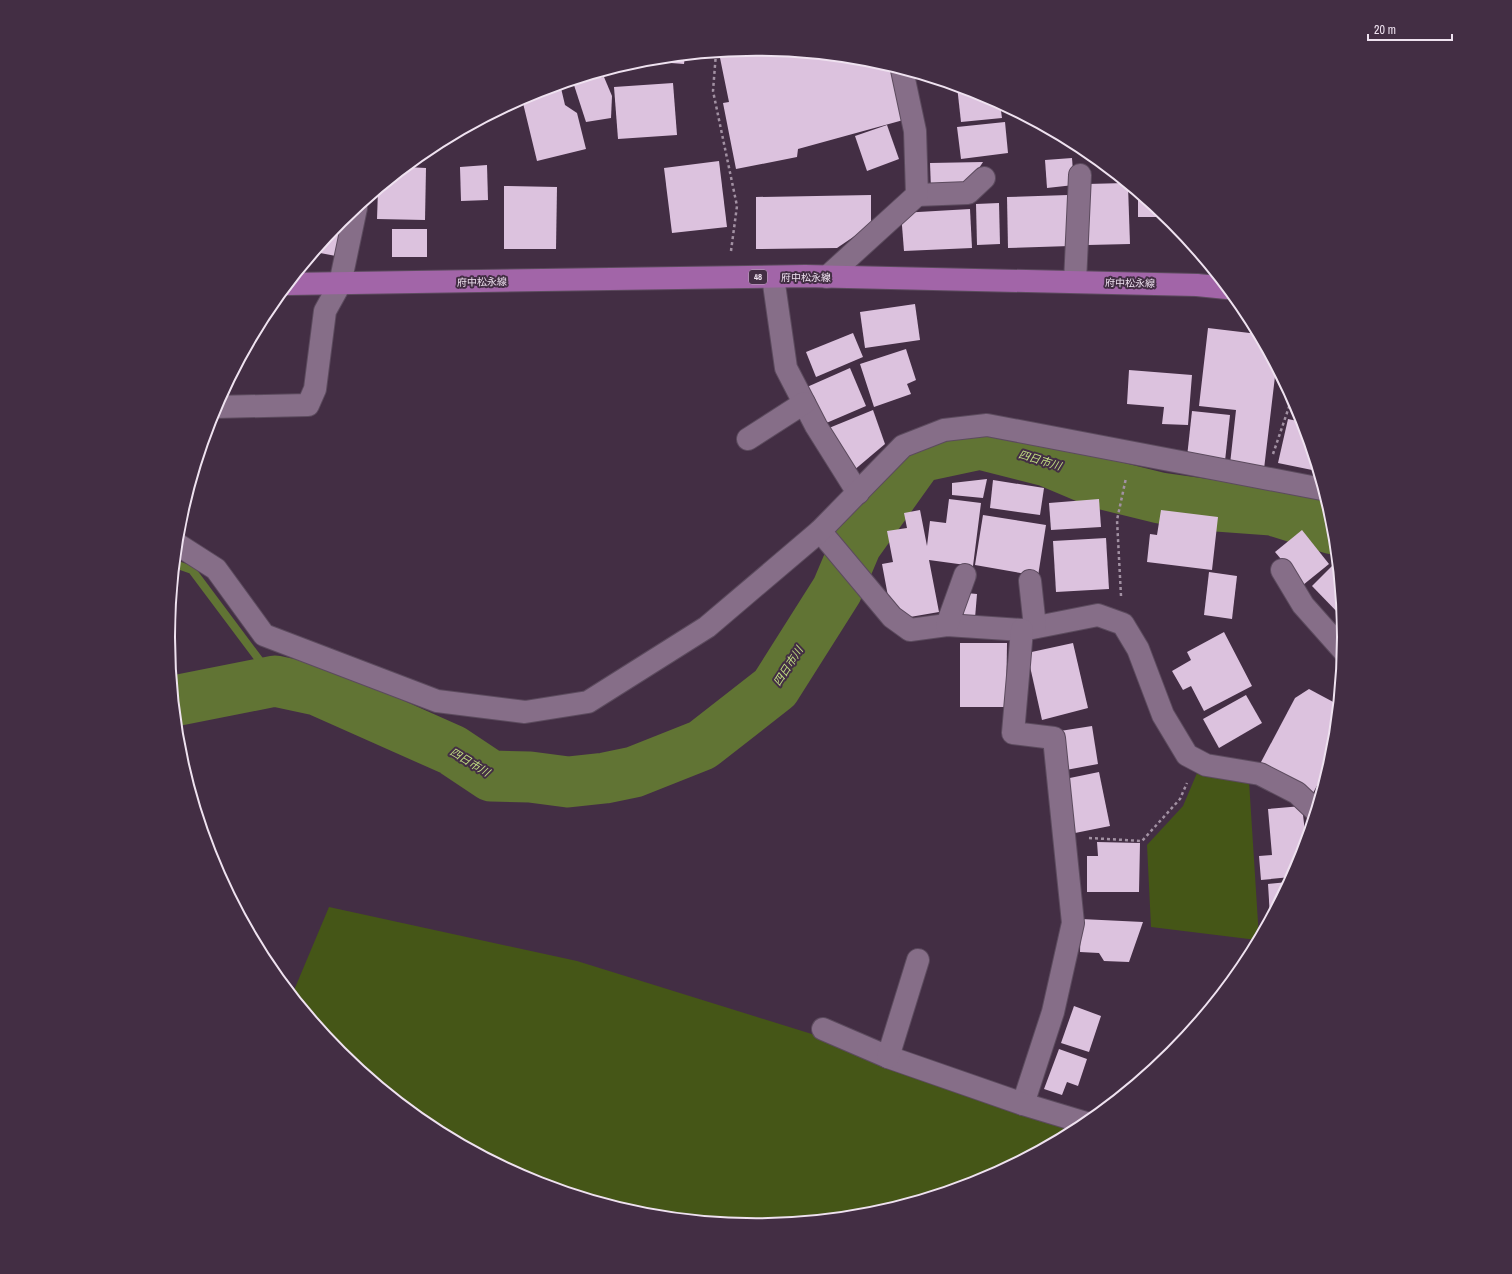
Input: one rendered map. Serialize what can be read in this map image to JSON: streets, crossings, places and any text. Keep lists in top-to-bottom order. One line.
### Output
{"streets":{"main road":["48","府中松永線"]},"water":["四日市川"],"scale_bar":"20 m"}
